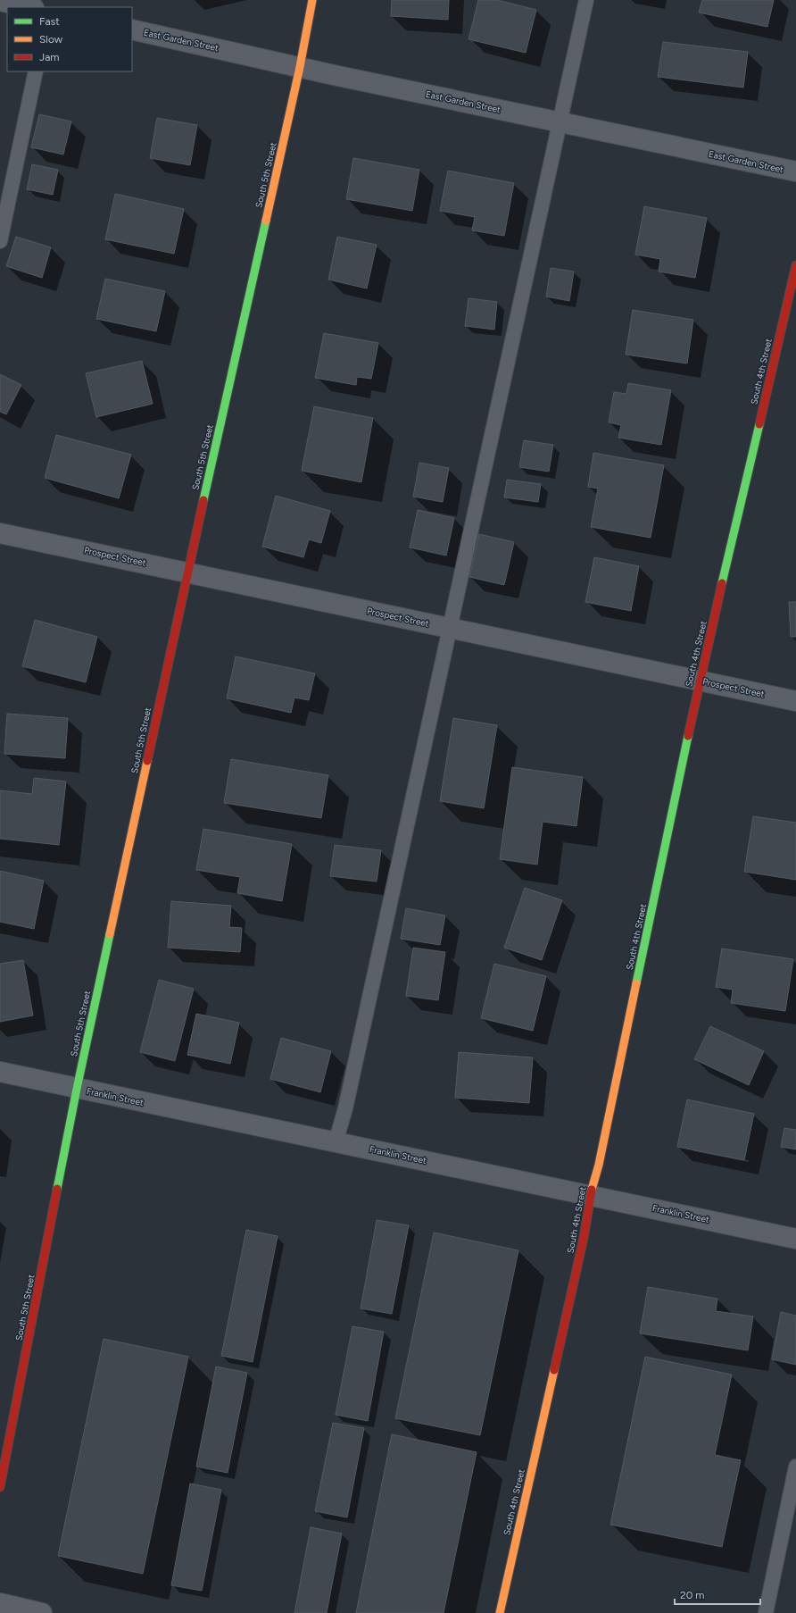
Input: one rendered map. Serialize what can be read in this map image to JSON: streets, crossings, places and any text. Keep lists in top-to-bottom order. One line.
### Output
{"streets":{"street":["East Garden Street","South 5th Street","South 4th Street","Prospect Street","Franklin Street"]},"crossings":[["East Garden Street","South 5th Street"],["South 5th Street","Prospect Street"],["South 5th Street","Franklin Street"],["South 4th Street","Prospect Street"],["South 4th Street","Franklin Street"]],"legend":["Fast","Slow","Jam"],"scale_bar":"20 m"}
